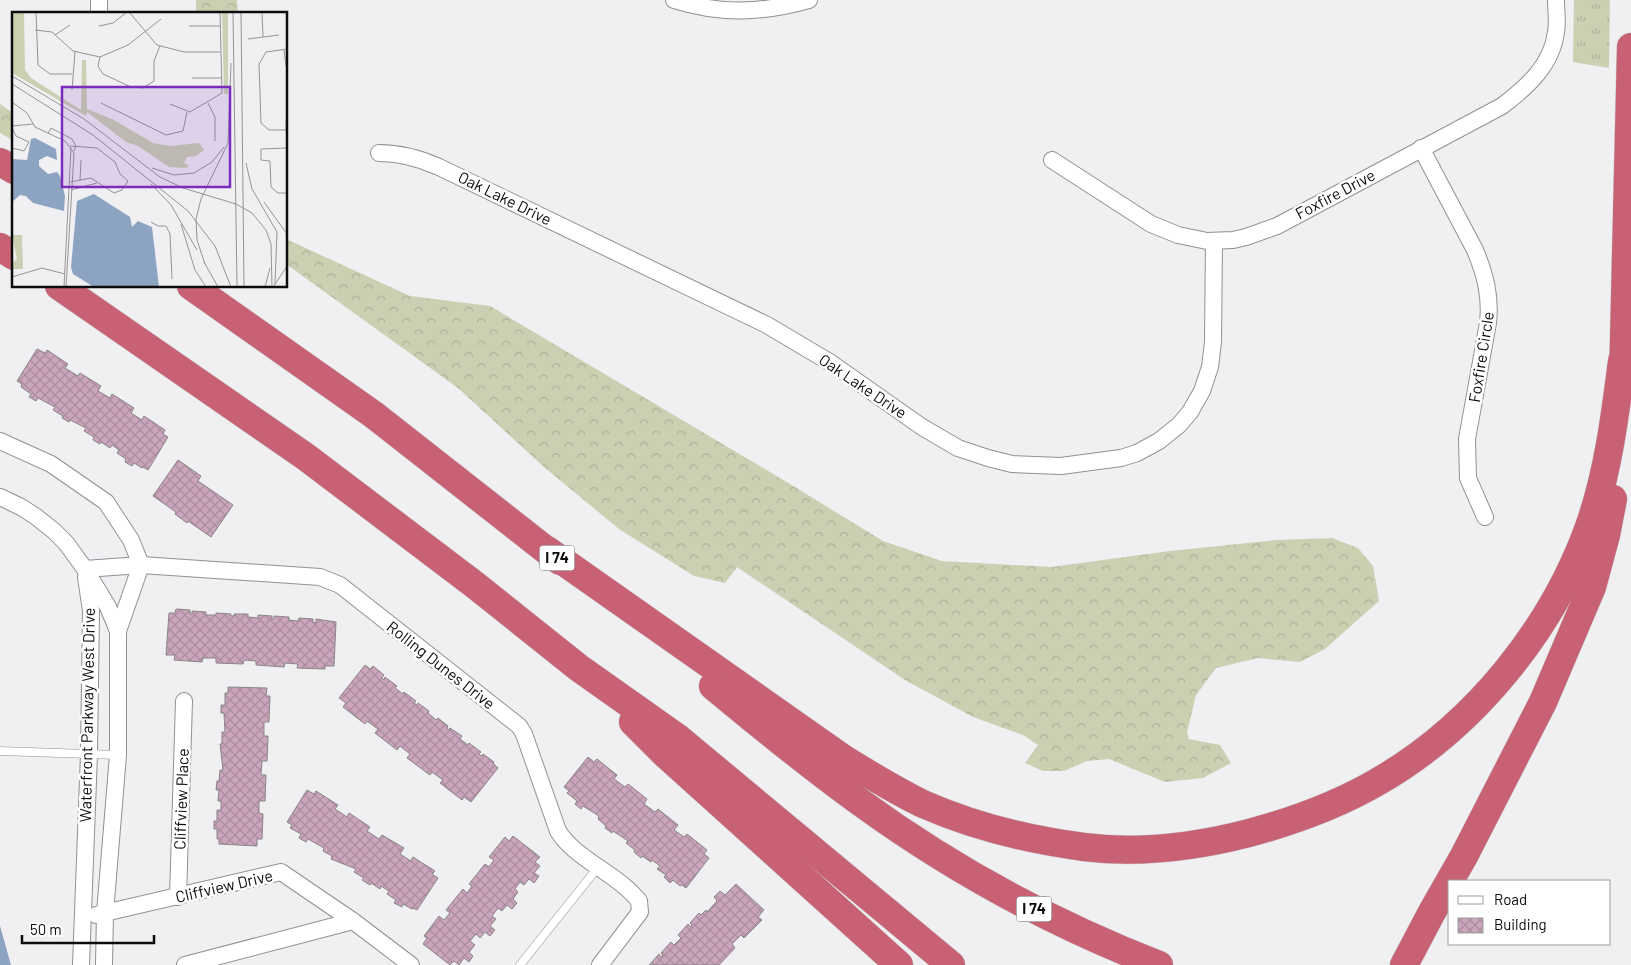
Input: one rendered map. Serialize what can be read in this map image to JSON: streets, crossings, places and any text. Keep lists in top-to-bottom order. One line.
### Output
{"streets":{"highway":["I 74"],"street":["Foxfire Drive","Oak Lake Drive","Foxfire Circle","Rolling Dunes Drive","Waterfront Parkway West Drive","Cliffview Place","Cliffview Drive"]},"crossings":[["Foxfire Drive","Oak Lake Drive"],["Foxfire Drive","Foxfire Circle"],["Rolling Dunes Drive","Waterfront Parkway West Drive"],["Waterfront Parkway West Drive","Cliffview Drive"],["Cliffview Place","Cliffview Drive"]],"legend":["Road","Building"],"scale_bar":"50 m"}
